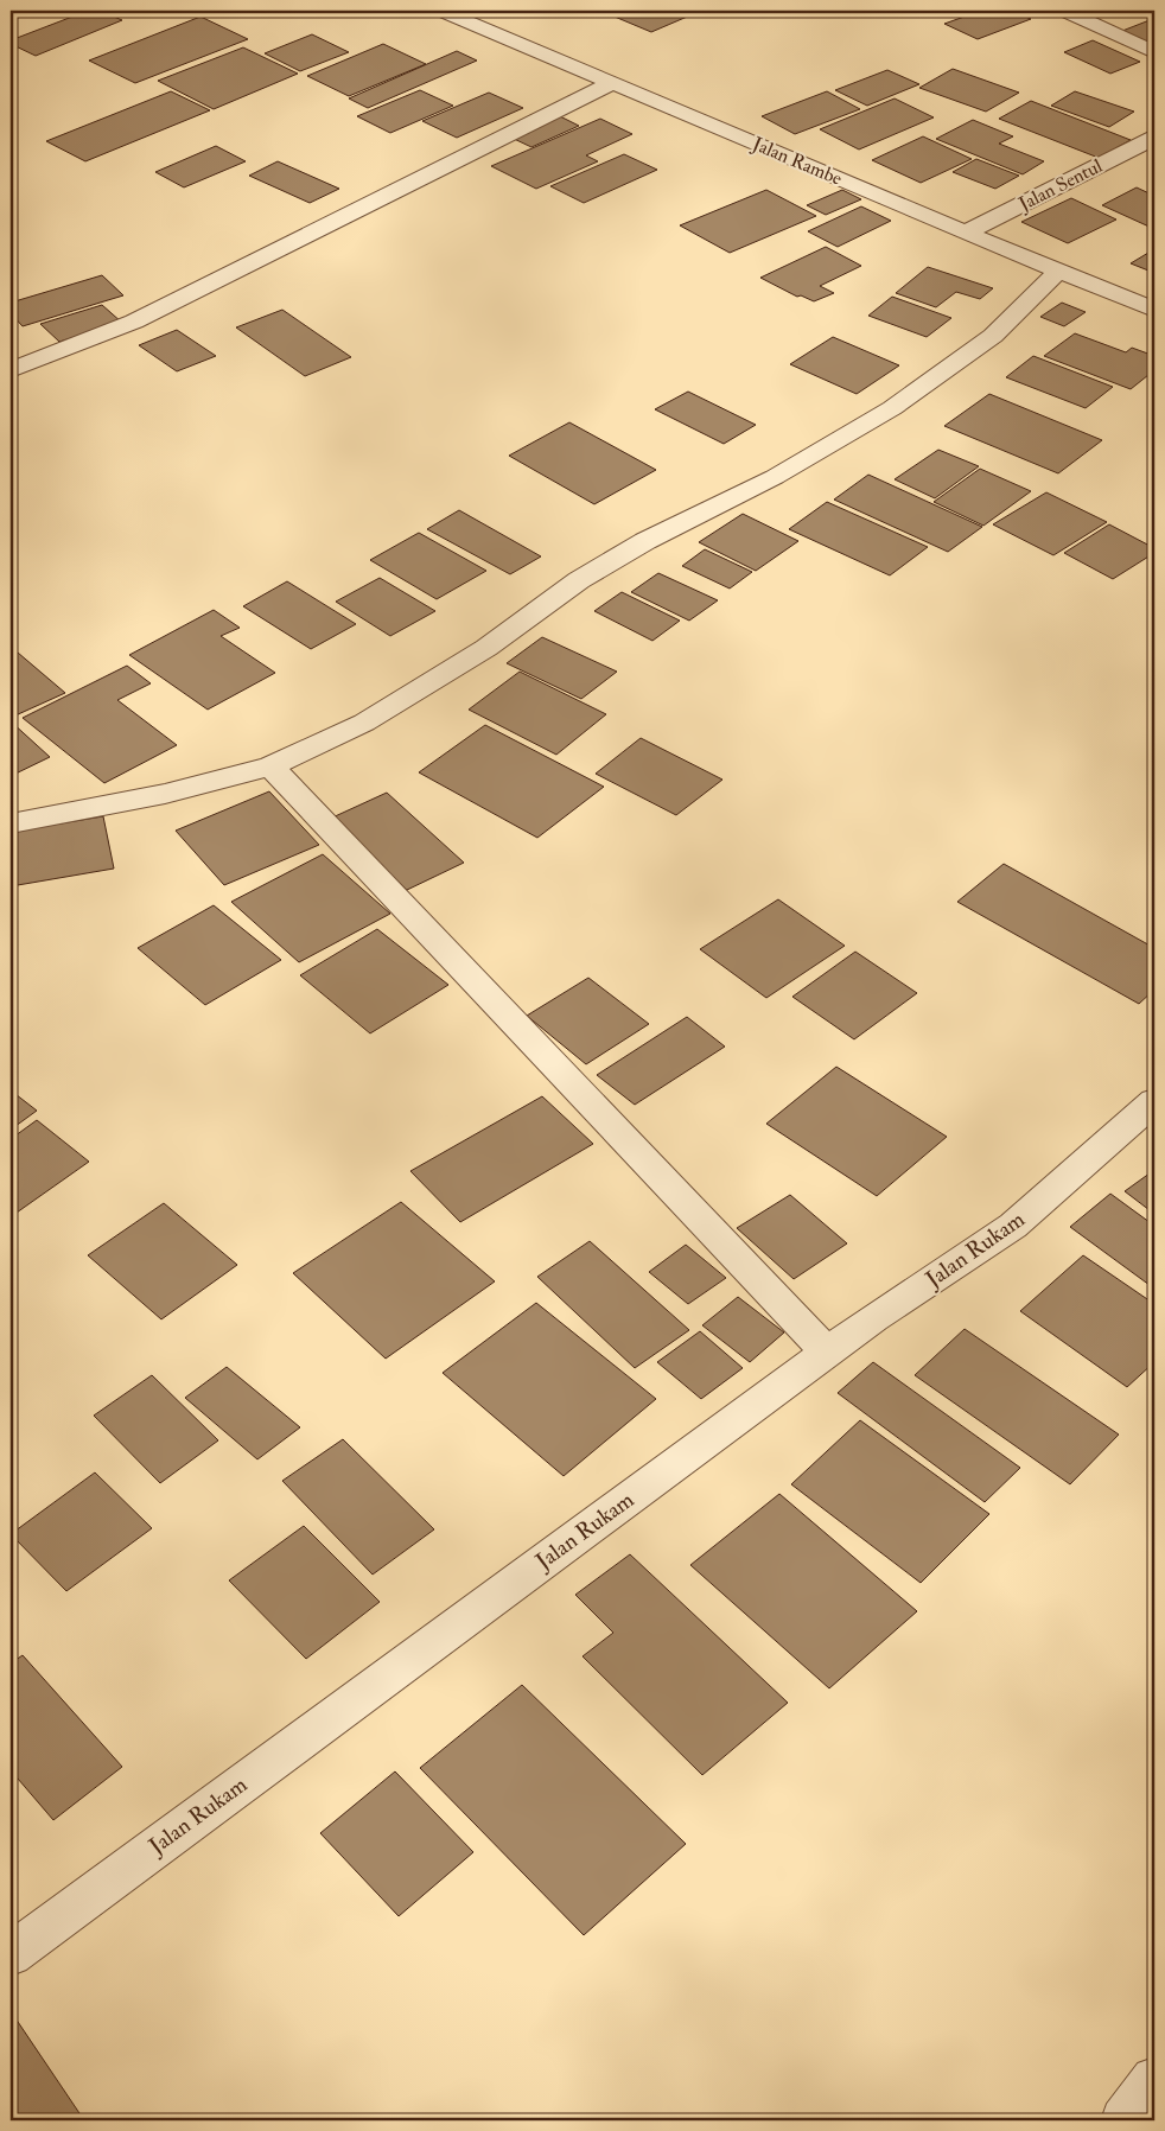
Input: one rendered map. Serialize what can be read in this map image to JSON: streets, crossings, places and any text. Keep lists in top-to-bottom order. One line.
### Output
{"streets":{"street":["Jalan Rambe","Jalan Sentul","Jalan Rukam"]},"crossings":[["Jalan Rambe","Jalan Sentul"]]}
